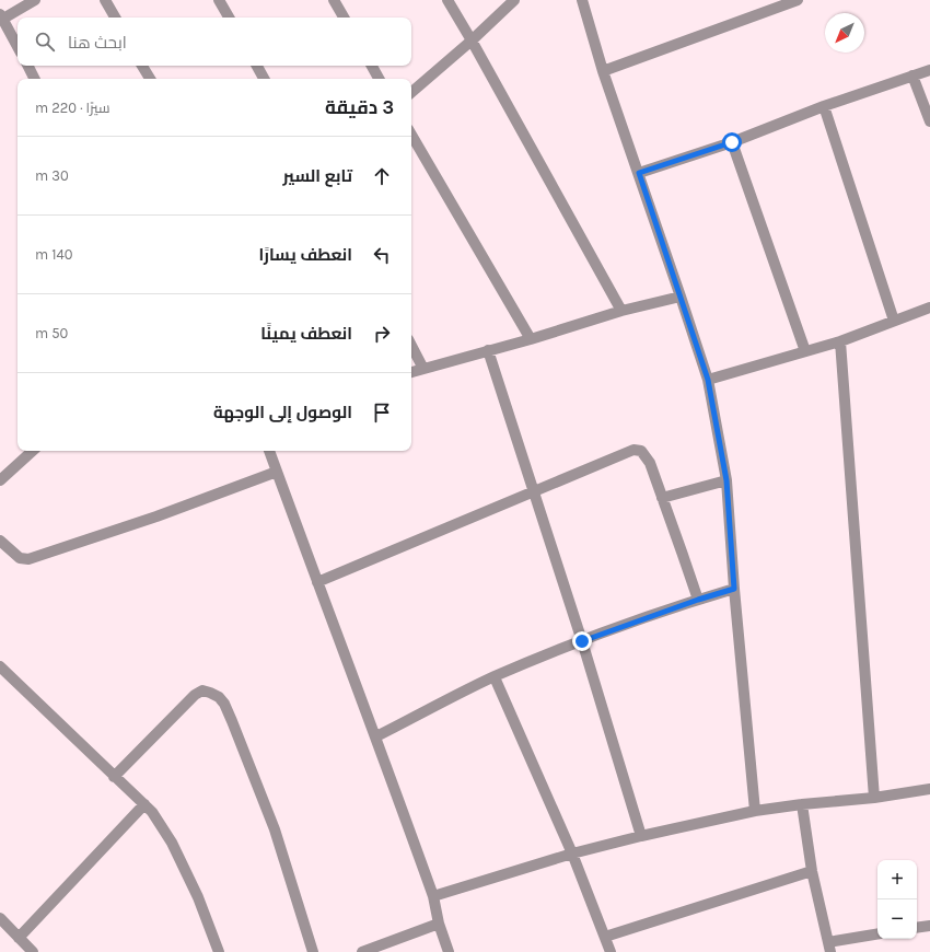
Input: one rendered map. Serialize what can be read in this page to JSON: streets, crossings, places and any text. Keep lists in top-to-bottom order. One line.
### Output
{"north":"bottom left","page":{"search":"ابحث هنا","heading":["3 دقيقة","سيرًا · 220 m"],"list":[["تابع السير","30 m"],["انعطف يسارًا","140 m"],["انعطف يمينًا","50 m"],"الوصول إلى الوجهة"],"map_buttons":["+","−"]}}
